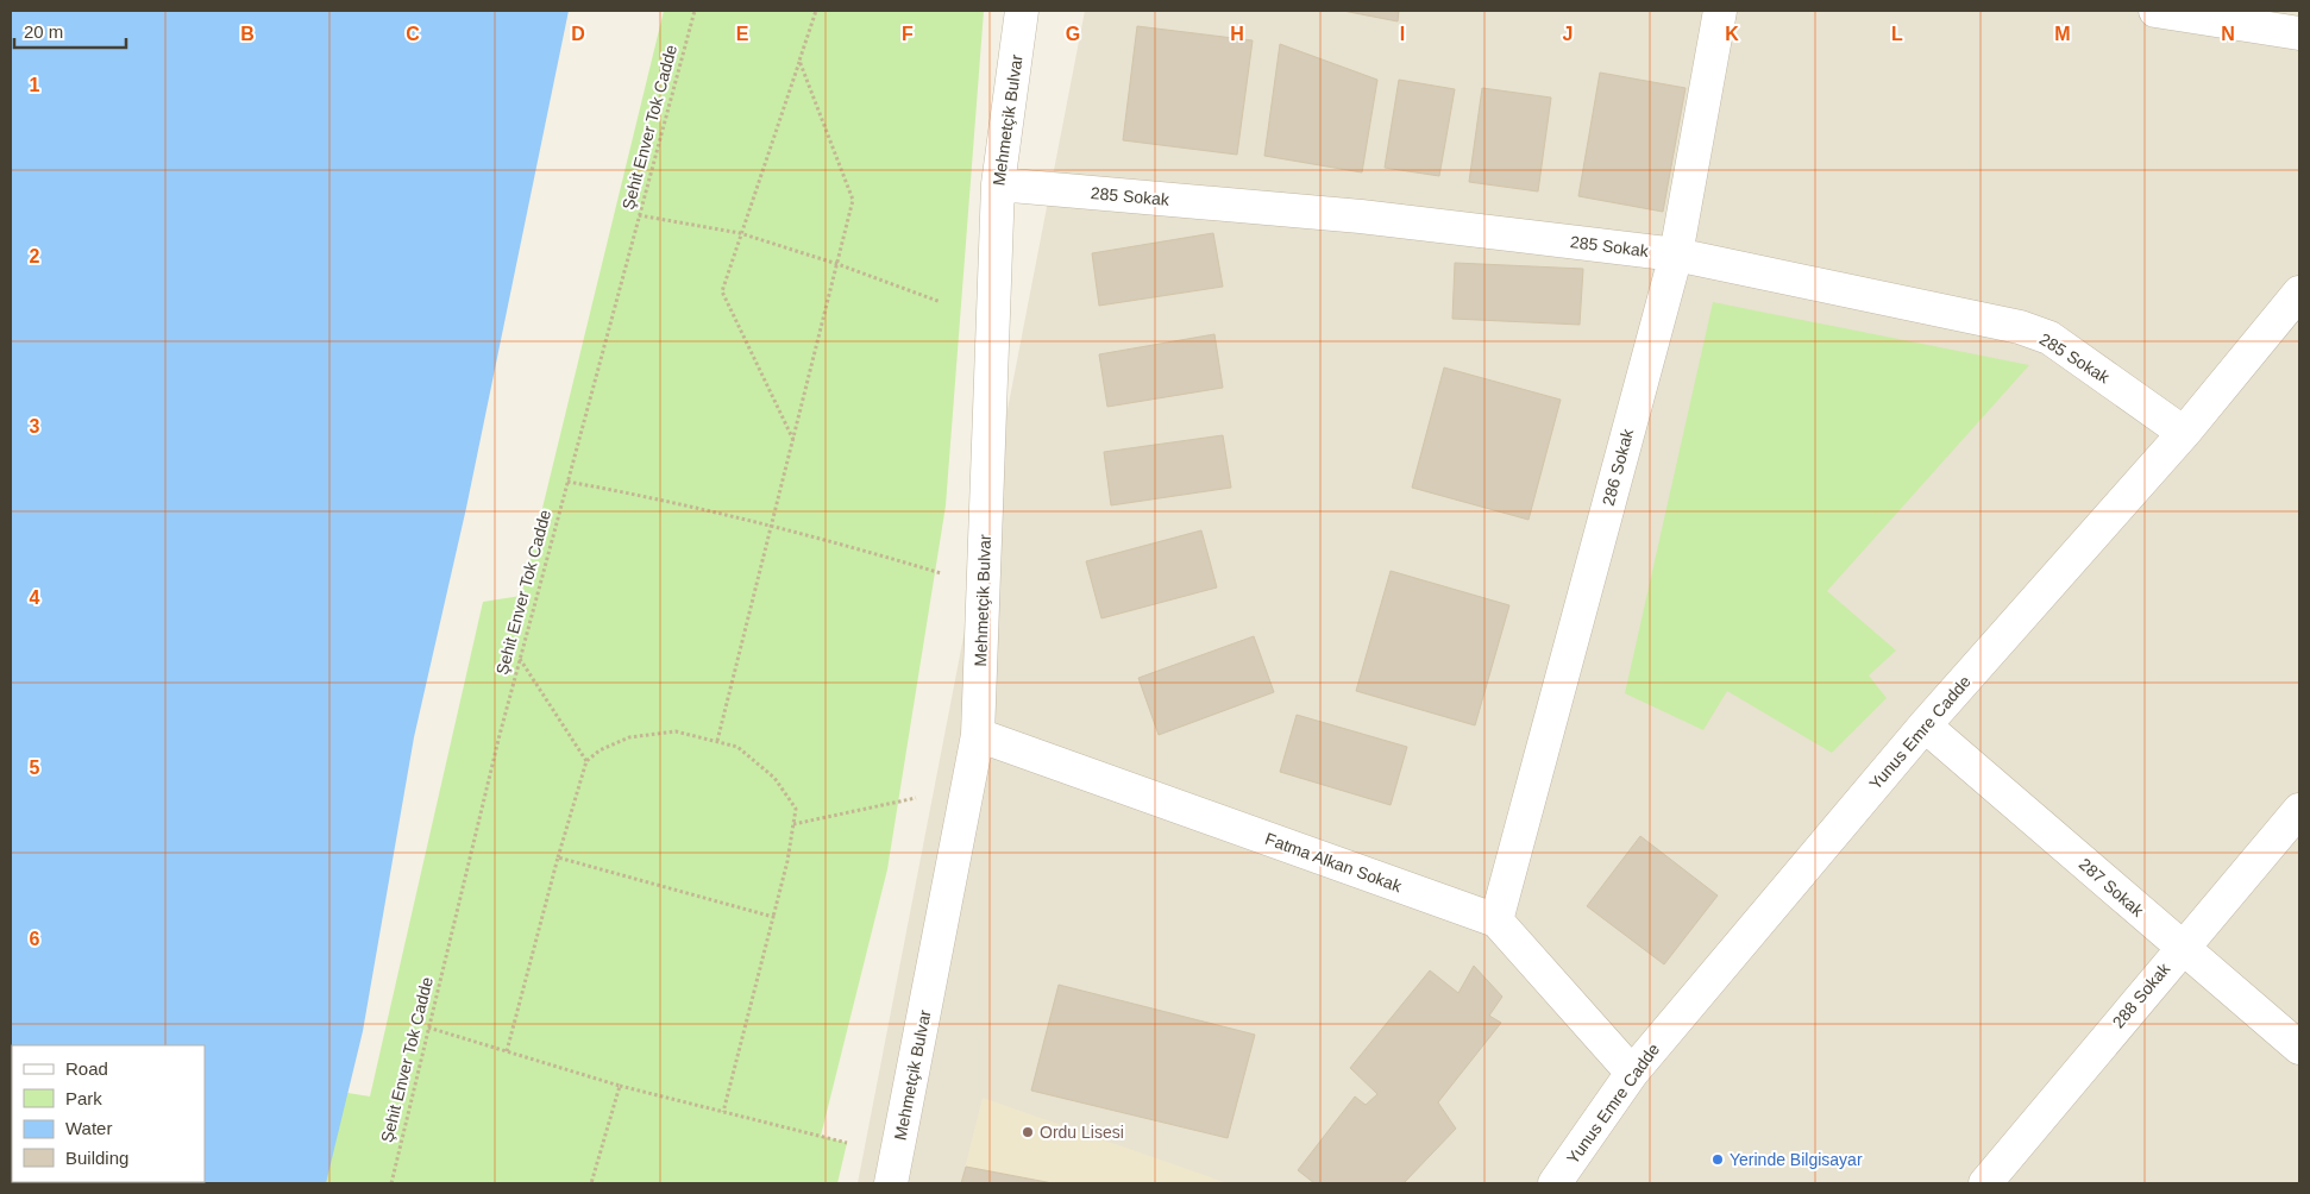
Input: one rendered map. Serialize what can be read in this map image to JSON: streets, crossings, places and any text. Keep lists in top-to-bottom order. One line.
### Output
{"streets":{"street":["Mehmetçik Bulvar","285 Sokak","286 Sokak","Yunus Emre Cadde","Fatma Alkan Sokak","287 Sokak","288 Sokak"],"path":["Şehit Enver Tok Cadde"]},"crossings":[["Mehmetçik Bulvar","285 Sokak"],["Mehmetçik Bulvar","Fatma Alkan Sokak"],["285 Sokak","286 Sokak"],["285 Sokak","Yunus Emre Cadde"],["286 Sokak","Fatma Alkan Sokak"],["Yunus Emre Cadde","Fatma Alkan Sokak"],["Yunus Emre Cadde","287 Sokak"],["287 Sokak","288 Sokak"]],"places":["Ordu Lisesi","Yerinde Bilgisayar"],"legend":["Road","Park","Water","Building"],"scale_bar":"20 m","grid":{"columns":["B","C","D","E","F","G","H","I","J","K","L","M","N"],"rows":["1","2","3","4","5","6"]}}
